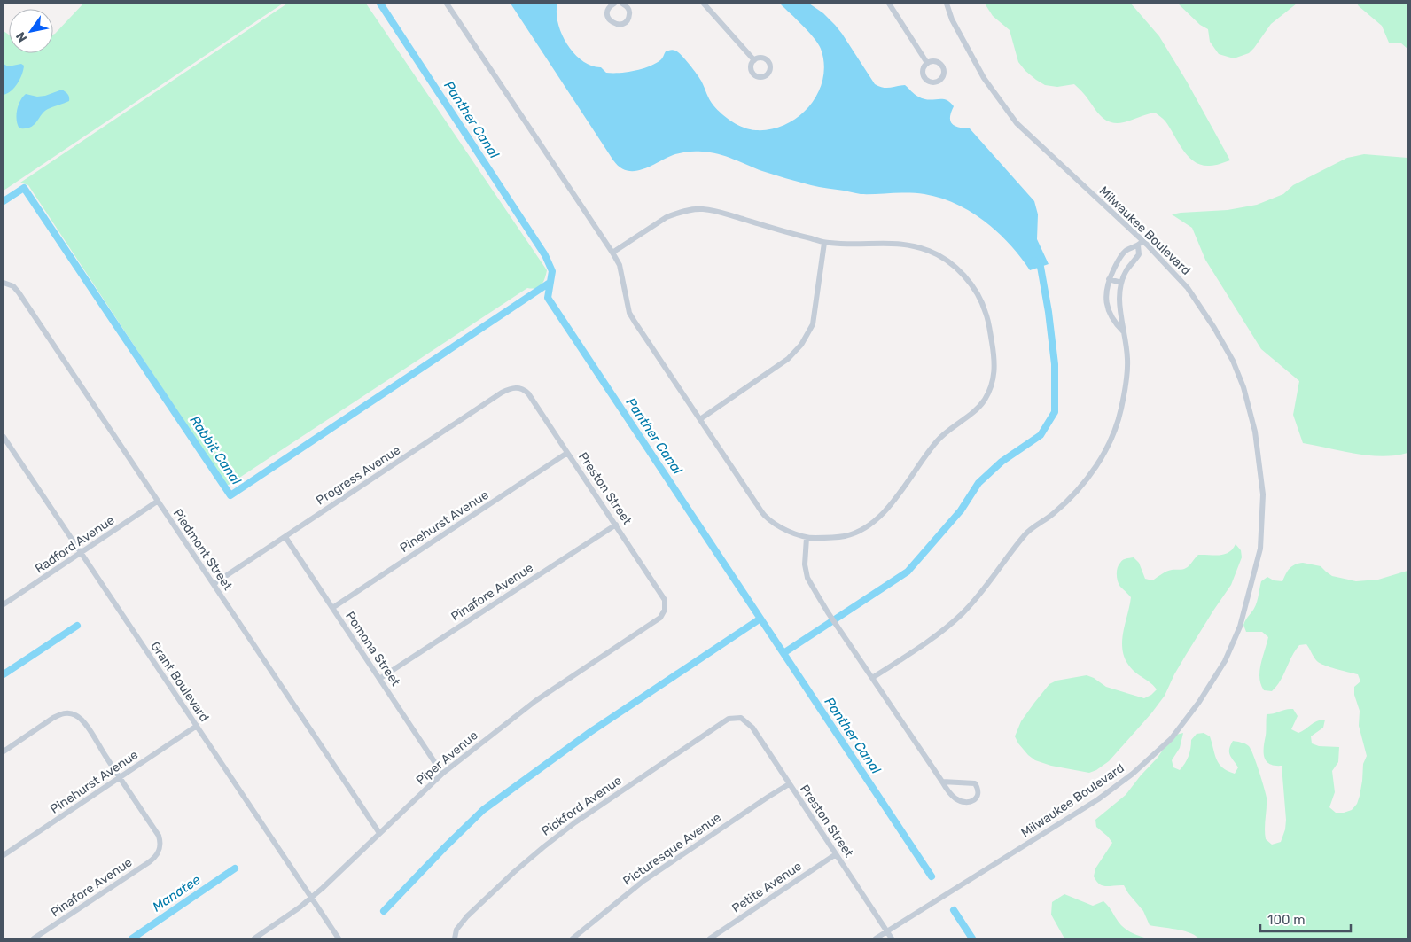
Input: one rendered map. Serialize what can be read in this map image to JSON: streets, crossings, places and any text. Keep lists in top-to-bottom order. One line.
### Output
{"streets":{"street":["Milwaukee Boulevard","Progress Avenue","Preston Street","Pinehurst Avenue","Radford Avenue","Piedmont Street","Pinafore Avenue","Pomona Street","Grant Boulevard","Piper Avenue","Pickford Avenue","Picturesque Avenue","Petite Avenue"]},"crossings":[["Milwaukee Boulevard","Preston Street"],["Progress Avenue","Preston Street"],["Progress Avenue","Piedmont Street"],["Progress Avenue","Pomona Street"],["Preston Street","Pinehurst Avenue"],["Preston Street","Pinafore Avenue"],["Preston Street","Piper Avenue"],["Preston Street","Pickford Avenue"],["Preston Street","Picturesque Avenue"],["Preston Street","Petite Avenue"],["Pinehurst Avenue","Pinafore Avenue"],["Pinehurst Avenue","Pomona Street"],["Pinehurst Avenue","Grant Boulevard"],["Radford Avenue","Piedmont Street"],["Radford Avenue","Grant Boulevard"],["Piedmont Street","Piper Avenue"],["Pinafore Avenue","Pomona Street"],["Pomona Street","Piper Avenue"],["Grant Boulevard","Piper Avenue"]],"water":["Panther Canal","Rabbit Canal","Manatee"],"scale_bar":"100 m","north":"bottom left"}
